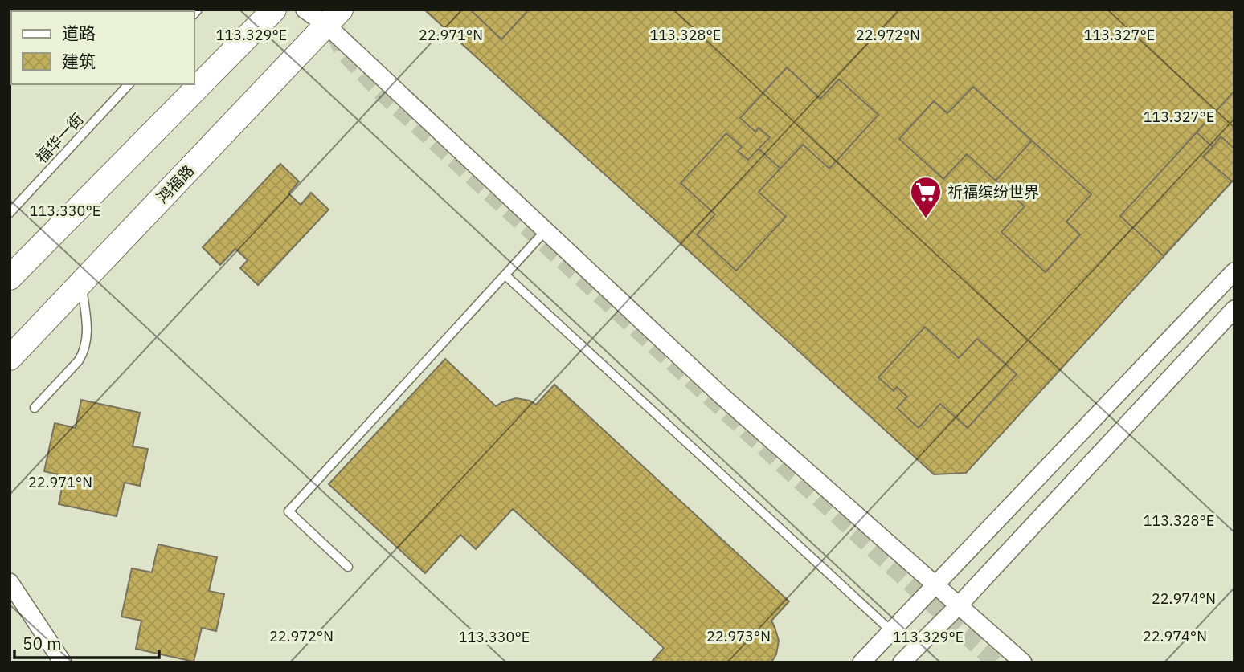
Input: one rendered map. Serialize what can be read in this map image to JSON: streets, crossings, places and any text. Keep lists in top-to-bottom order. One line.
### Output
{"streets":{"street":["鸿福路"],"lane":["福华一街"]},"places":{"supermarket":["祈福缤纷世界"]},"legend":["道路","建筑"],"scale_bar":"50 m","coordinates":["113.329°E","113.328°E","113.327°E","22.971°N","22.972°N","113.330°E","22.974°N","22.973°N"]}
